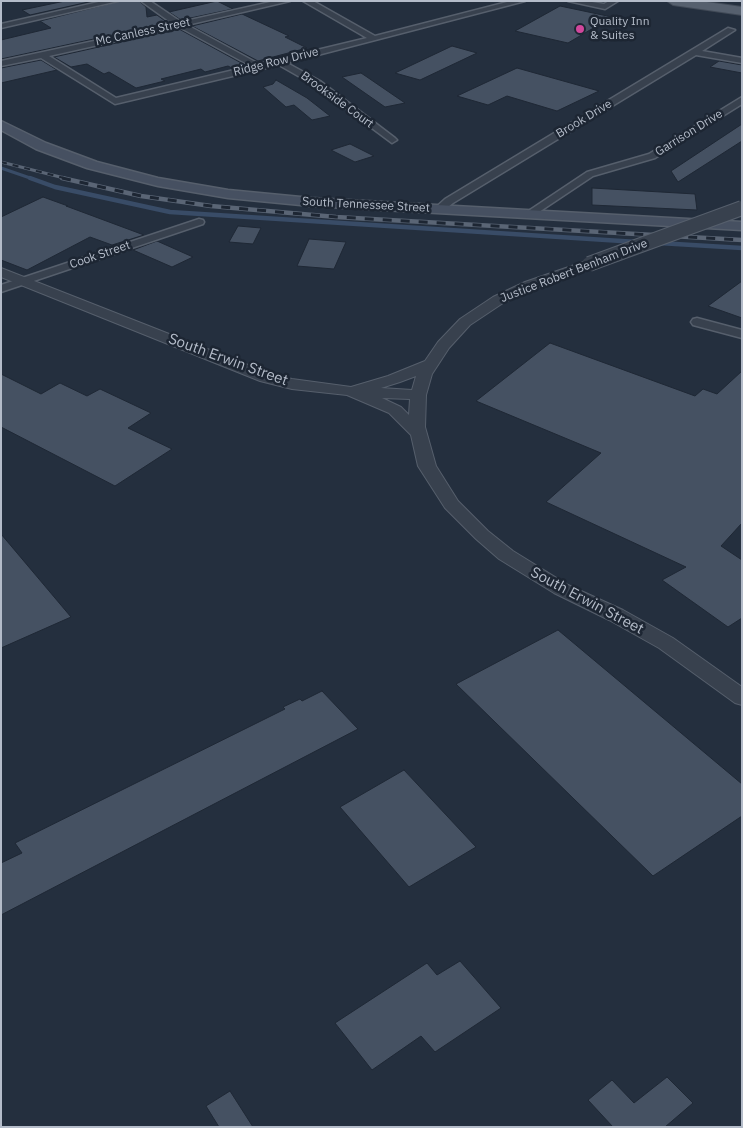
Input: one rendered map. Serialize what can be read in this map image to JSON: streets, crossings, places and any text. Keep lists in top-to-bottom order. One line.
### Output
{"streets":{"main road":["South Tennessee Street"],"street":["Mc Canless Street","Ridge Row Drive","Brookside Court","Brook Drive","Garrison Drive","Cook Street","Justice Robert Benham Drive","South Erwin Street"]},"crossings":[["Mc Canless Street","Ridge Row Drive"],["Ridge Row Drive","Brookside Court"],["Brook Drive","South Tennessee Street"],["Garrison Drive","South Tennessee Street"],["Cook Street","South Erwin Street"],["Justice Robert Benham Drive","South Erwin Street"]],"places":["Quality Inn & Suites"]}
